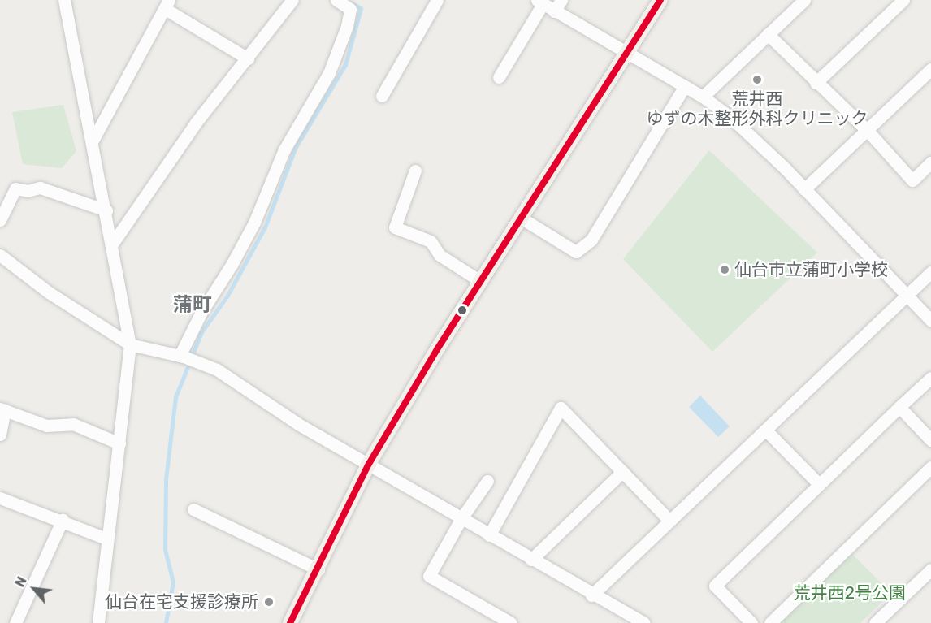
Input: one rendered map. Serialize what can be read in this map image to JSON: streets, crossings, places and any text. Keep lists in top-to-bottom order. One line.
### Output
{"districts":["蒲町"],"parks":["荒井西2号公園"],"places":["荒井西 ゆずの木整形外科クリニック","仙台市立蒲町小学校","仙台在宅支援診療所"],"north":"top left"}
